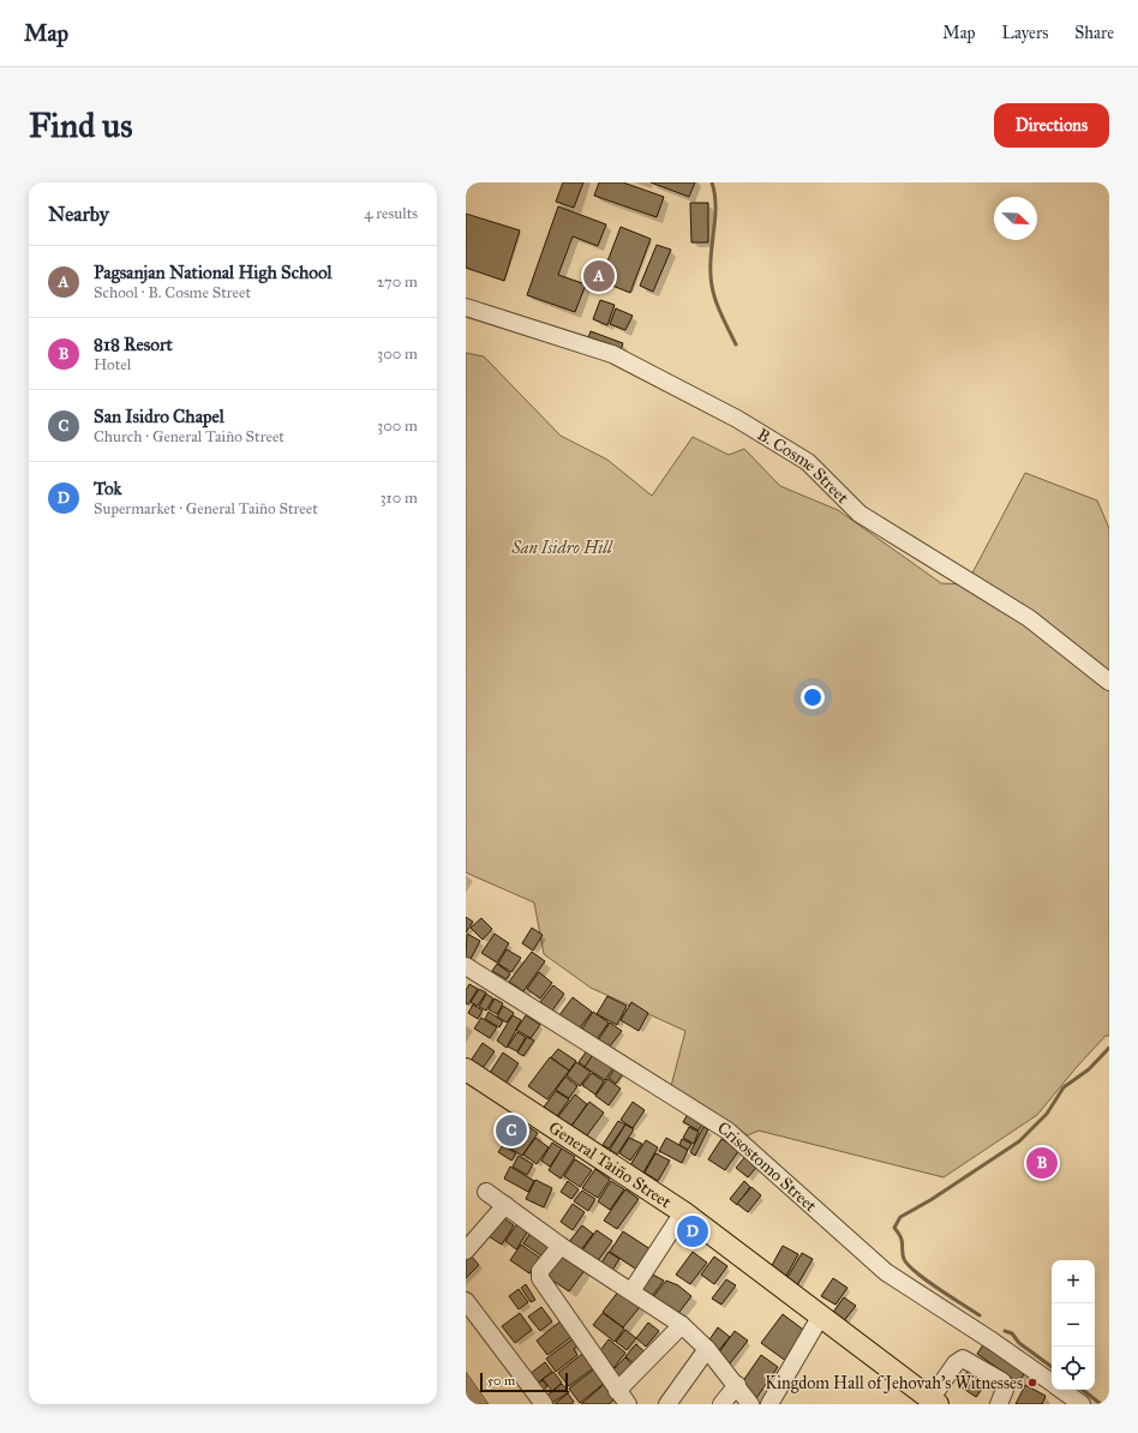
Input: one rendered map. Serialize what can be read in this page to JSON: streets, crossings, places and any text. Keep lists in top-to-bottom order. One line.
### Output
{"streets":{"main road":["General Taiño Street"],"street":["B. Cosme Street","Crisostomo Street"]},"parks":["San Isidro Hill"],"places":["Kingdom Hall of Jehovah's Witnesses"],"scale_bar":"50 m","north":"bottom right","page":{"header":"Map","nav":["Map","Layers","Share"],"buttons":"Directions","title":"Find us","heading":["Nearby","4 results"],"list":[{"mark":"A","name":"Pagsanjan National High School","note":"School · B. Cosme Street","value":"270 m"},{"mark":"B","name":"818 Resort","note":"Hotel","value":"300 m"},{"mark":"C","name":"San Isidro Chapel","note":"Church · General Taiño Street","value":"300 m"},{"mark":"D","name":"Tok","note":"Supermarket · General Taiño Street","value":"310 m"}],"pins":["A","C","B","D"],"map_buttons":["+","−"],"scale":"50 m"}}
